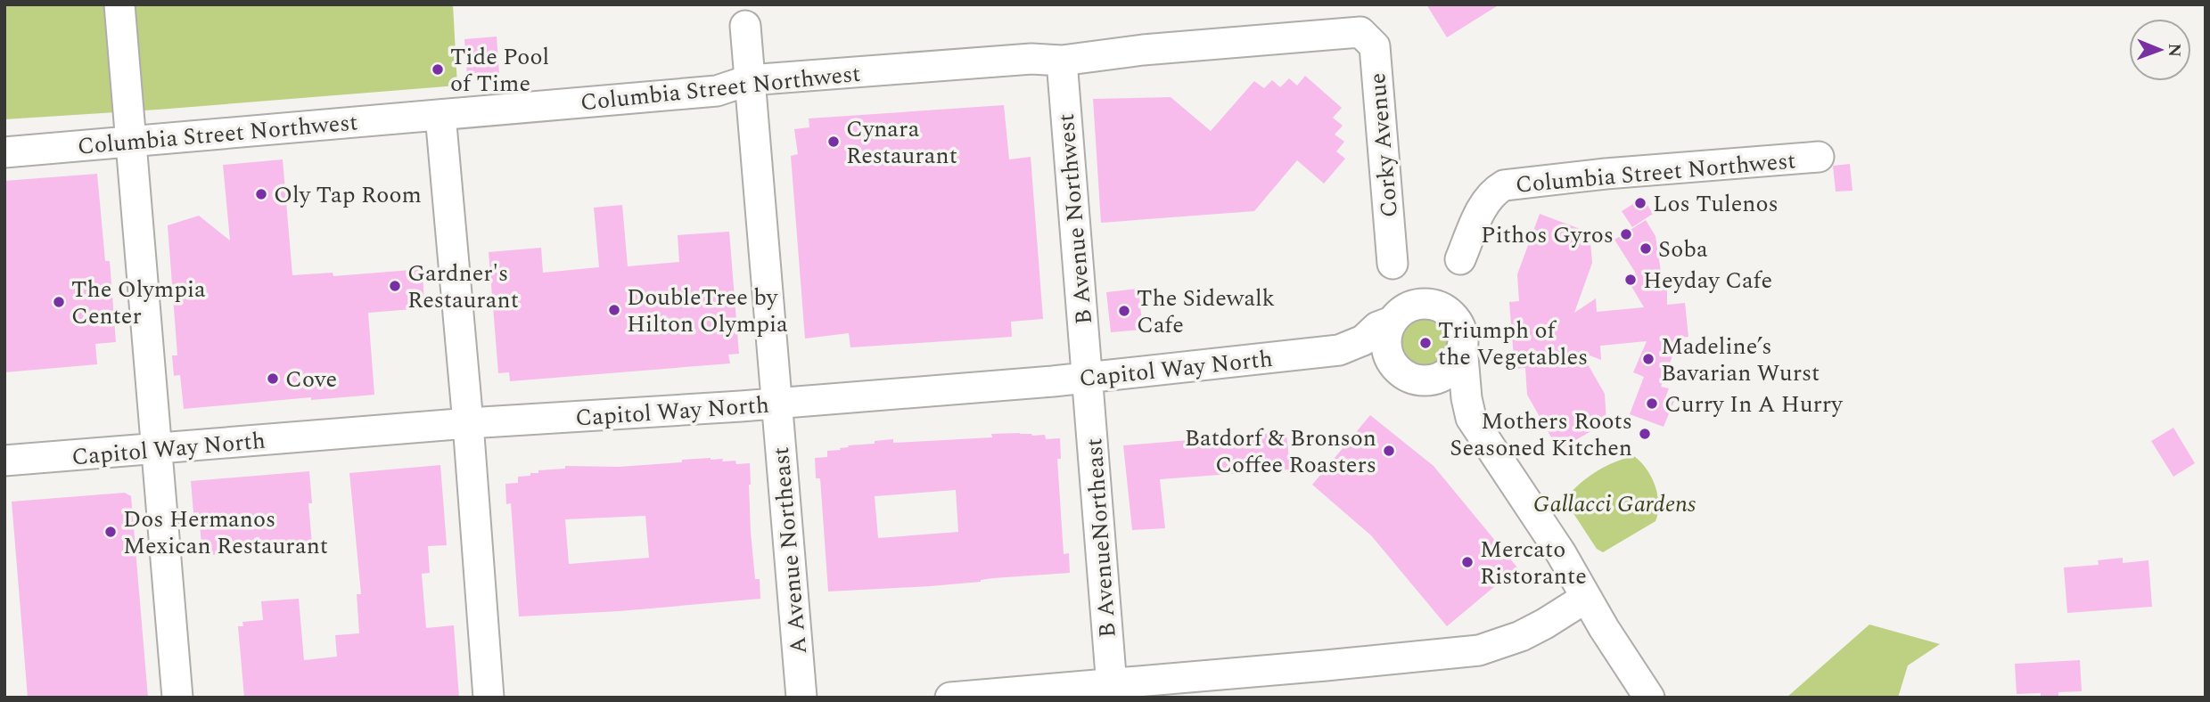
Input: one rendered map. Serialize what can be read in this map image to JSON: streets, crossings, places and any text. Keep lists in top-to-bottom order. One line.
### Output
{"streets":{"street":["Columbia Street Northwest","Corky Avenue","B Avenue Northwest","Capitol Way North","B AvenueNortheast","A Avenue Northeast"]},"crossings":[["Columbia Street Northwest","Corky Avenue"],["Columbia Street Northwest","B Avenue Northwest"],["Columbia Street Northwest","A Avenue Northeast"],["B Avenue Northwest","Capitol Way North"],["B Avenue Northwest","B AvenueNortheast"],["Capitol Way North","B AvenueNortheast"],["Capitol Way North","A Avenue Northeast"]],"parks":["Gallacci Gardens"],"places":["Tide Pool of Time","Cynara Restaurant","Oly Tap Room","Los Tulenos","Pithos Gyros","Soba","Heyday Cafe","Gardner's Restaurant","The Olympia Center","DoubleTree by Hilton Olympia","The Sidewalk Cafe","Triumph of the Vegetables","Madeline’s Bavarian Wurst","Cove","Curry In A Hurry","Mothers Roots Seasoned Kitchen","Batdorf & Bronson Coffee Roasters","Dos Hermanos Mexican Restaurant","Mercato Ristorante"],"north":"right"}
